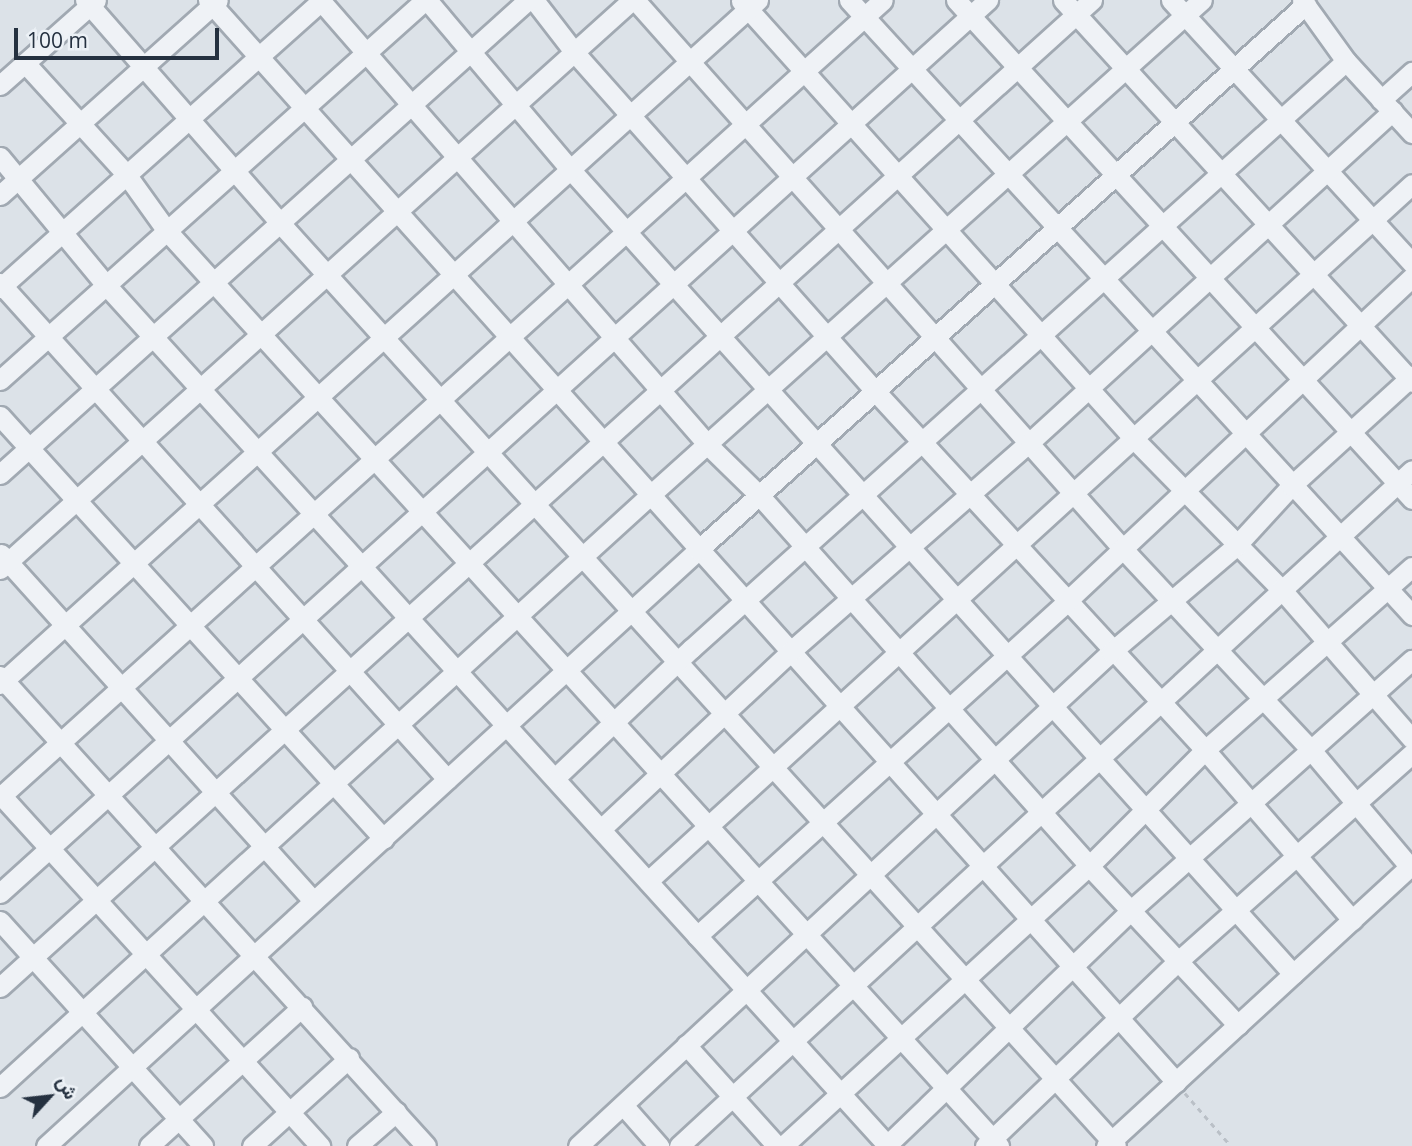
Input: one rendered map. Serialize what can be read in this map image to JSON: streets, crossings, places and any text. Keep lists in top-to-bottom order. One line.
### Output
{"scale_bar":"100 m","north":"top right"}
